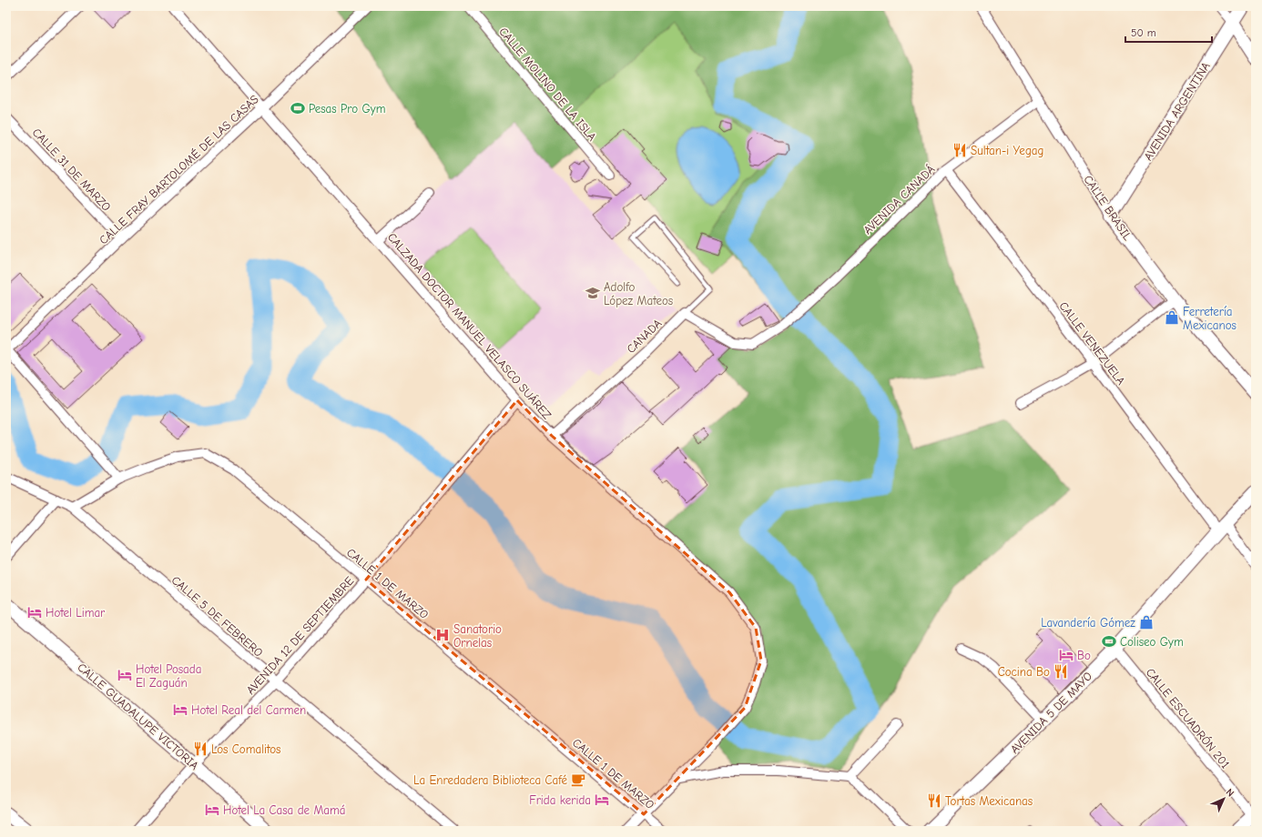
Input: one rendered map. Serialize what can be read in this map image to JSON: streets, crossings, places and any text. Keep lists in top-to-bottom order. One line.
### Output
{"streets":{"main road":["AVENIDA ARGENTINA","CALLE BRASIL","AVENIDA 5 DE MAYO","CALLE GUADALUPE VICTORIA"],"street":["CALLE MOLINO DE LA ISLA","CALLE 31 DE MARZO","CALLE FRAY BARTOLOMÉ DE LAS CASAS","AVENIDA CANADÁ","CALZADA DOCTOR MANUEL VELASCO SUÁREZ","CANADA","CALLE VENEZUELA","CALLE 1 DE MARZO","CALLE 5 DE FEBRERO","AVENIDA 12 DE SEPTIEMBRE","CALLE ESCUADRÓN 201"]},"crossings":[["AVENIDA ARGENTINA","CALLE BRASIL"],["CALLE 31 DE MARZO","CALLE FRAY BARTOLOMÉ DE LAS CASAS"],["CALLE FRAY BARTOLOMÉ DE LAS CASAS","CALZADA DOCTOR MANUEL VELASCO SUÁREZ"],["AVENIDA CANADÁ","CALLE BRASIL"],["AVENIDA CANADÁ","CANADA"],["AVENIDA CANADÁ","CALLE VENEZUELA"],["CALZADA DOCTOR MANUEL VELASCO SUÁREZ","CANADA"],["CALZADA DOCTOR MANUEL VELASCO SUÁREZ","CALLE 1 DE MARZO"],["CALZADA DOCTOR MANUEL VELASCO SUÁREZ","AVENIDA 12 DE SEPTIEMBRE"],["CALLE VENEZUELA","AVENIDA 5 DE MAYO"],["CALLE 1 DE MARZO","CALLE 5 DE FEBRERO"],["CALLE 1 DE MARZO","AVENIDA 12 DE SEPTIEMBRE"],["CALLE 5 DE FEBRERO","AVENIDA 12 DE SEPTIEMBRE"],["AVENIDA 12 DE SEPTIEMBRE","CALLE GUADALUPE VICTORIA"],["AVENIDA 5 DE MAYO","CALLE ESCUADRÓN 201"]],"places":{"sports":["Pesas Pro Gym","Coliseo Gym"],"restaurant":["Sultan-i Yegag","Cocina Bo","Los Comalitos","Tortas Mexicanas"],"school or university":["Adolfo López Mateos"],"shop":["Ferretería Mexicanos","Lavandería Gómez"],"hotel":["Hotel Limar","Bo","Hotel Posada El Zaguán","Hotel Real del Carmen","Frida kerida","Hotel La Casa de Mamá"],"hospital":["Sanatorio Ornelas"],"cafe":["La Enredadera Biblioteca Café"]},"scale_bar":"50 m","north":"top right"}
